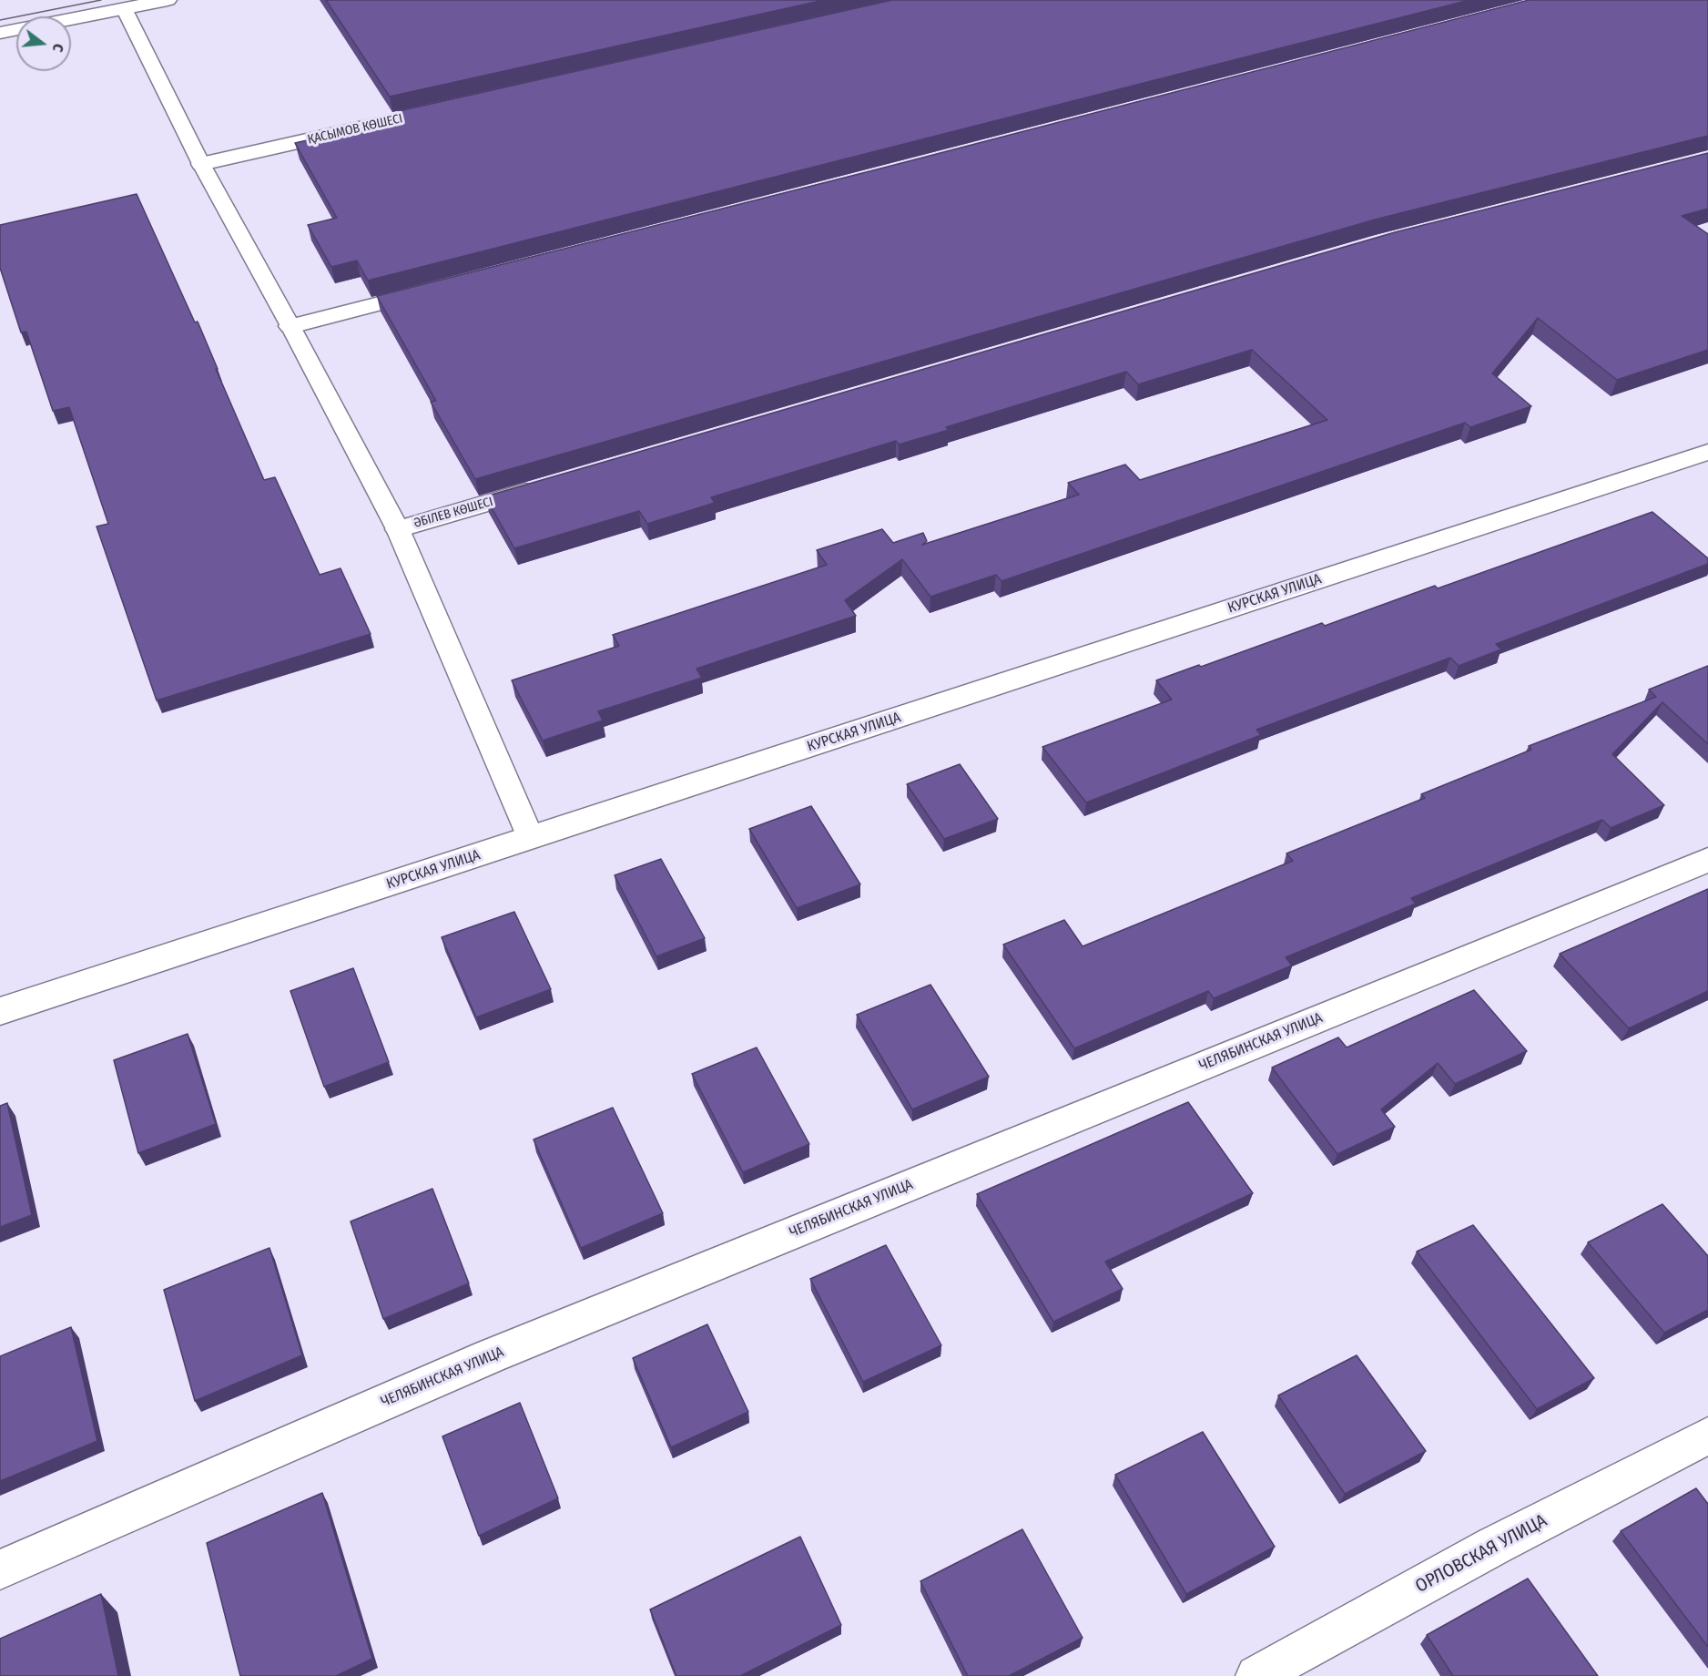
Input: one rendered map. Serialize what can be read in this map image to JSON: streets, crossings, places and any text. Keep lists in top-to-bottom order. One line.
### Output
{"streets":{"street":["ҚАСЫМОВ КӨШЕСІ","ӘБІЛЕВ КӨШЕСІ","КУРСКАЯ УЛИЦА","ЧЕЛЯБИНСКАЯ УЛИЦА","ОРЛОВСКАЯ УЛИЦА"]},"north":"right"}
